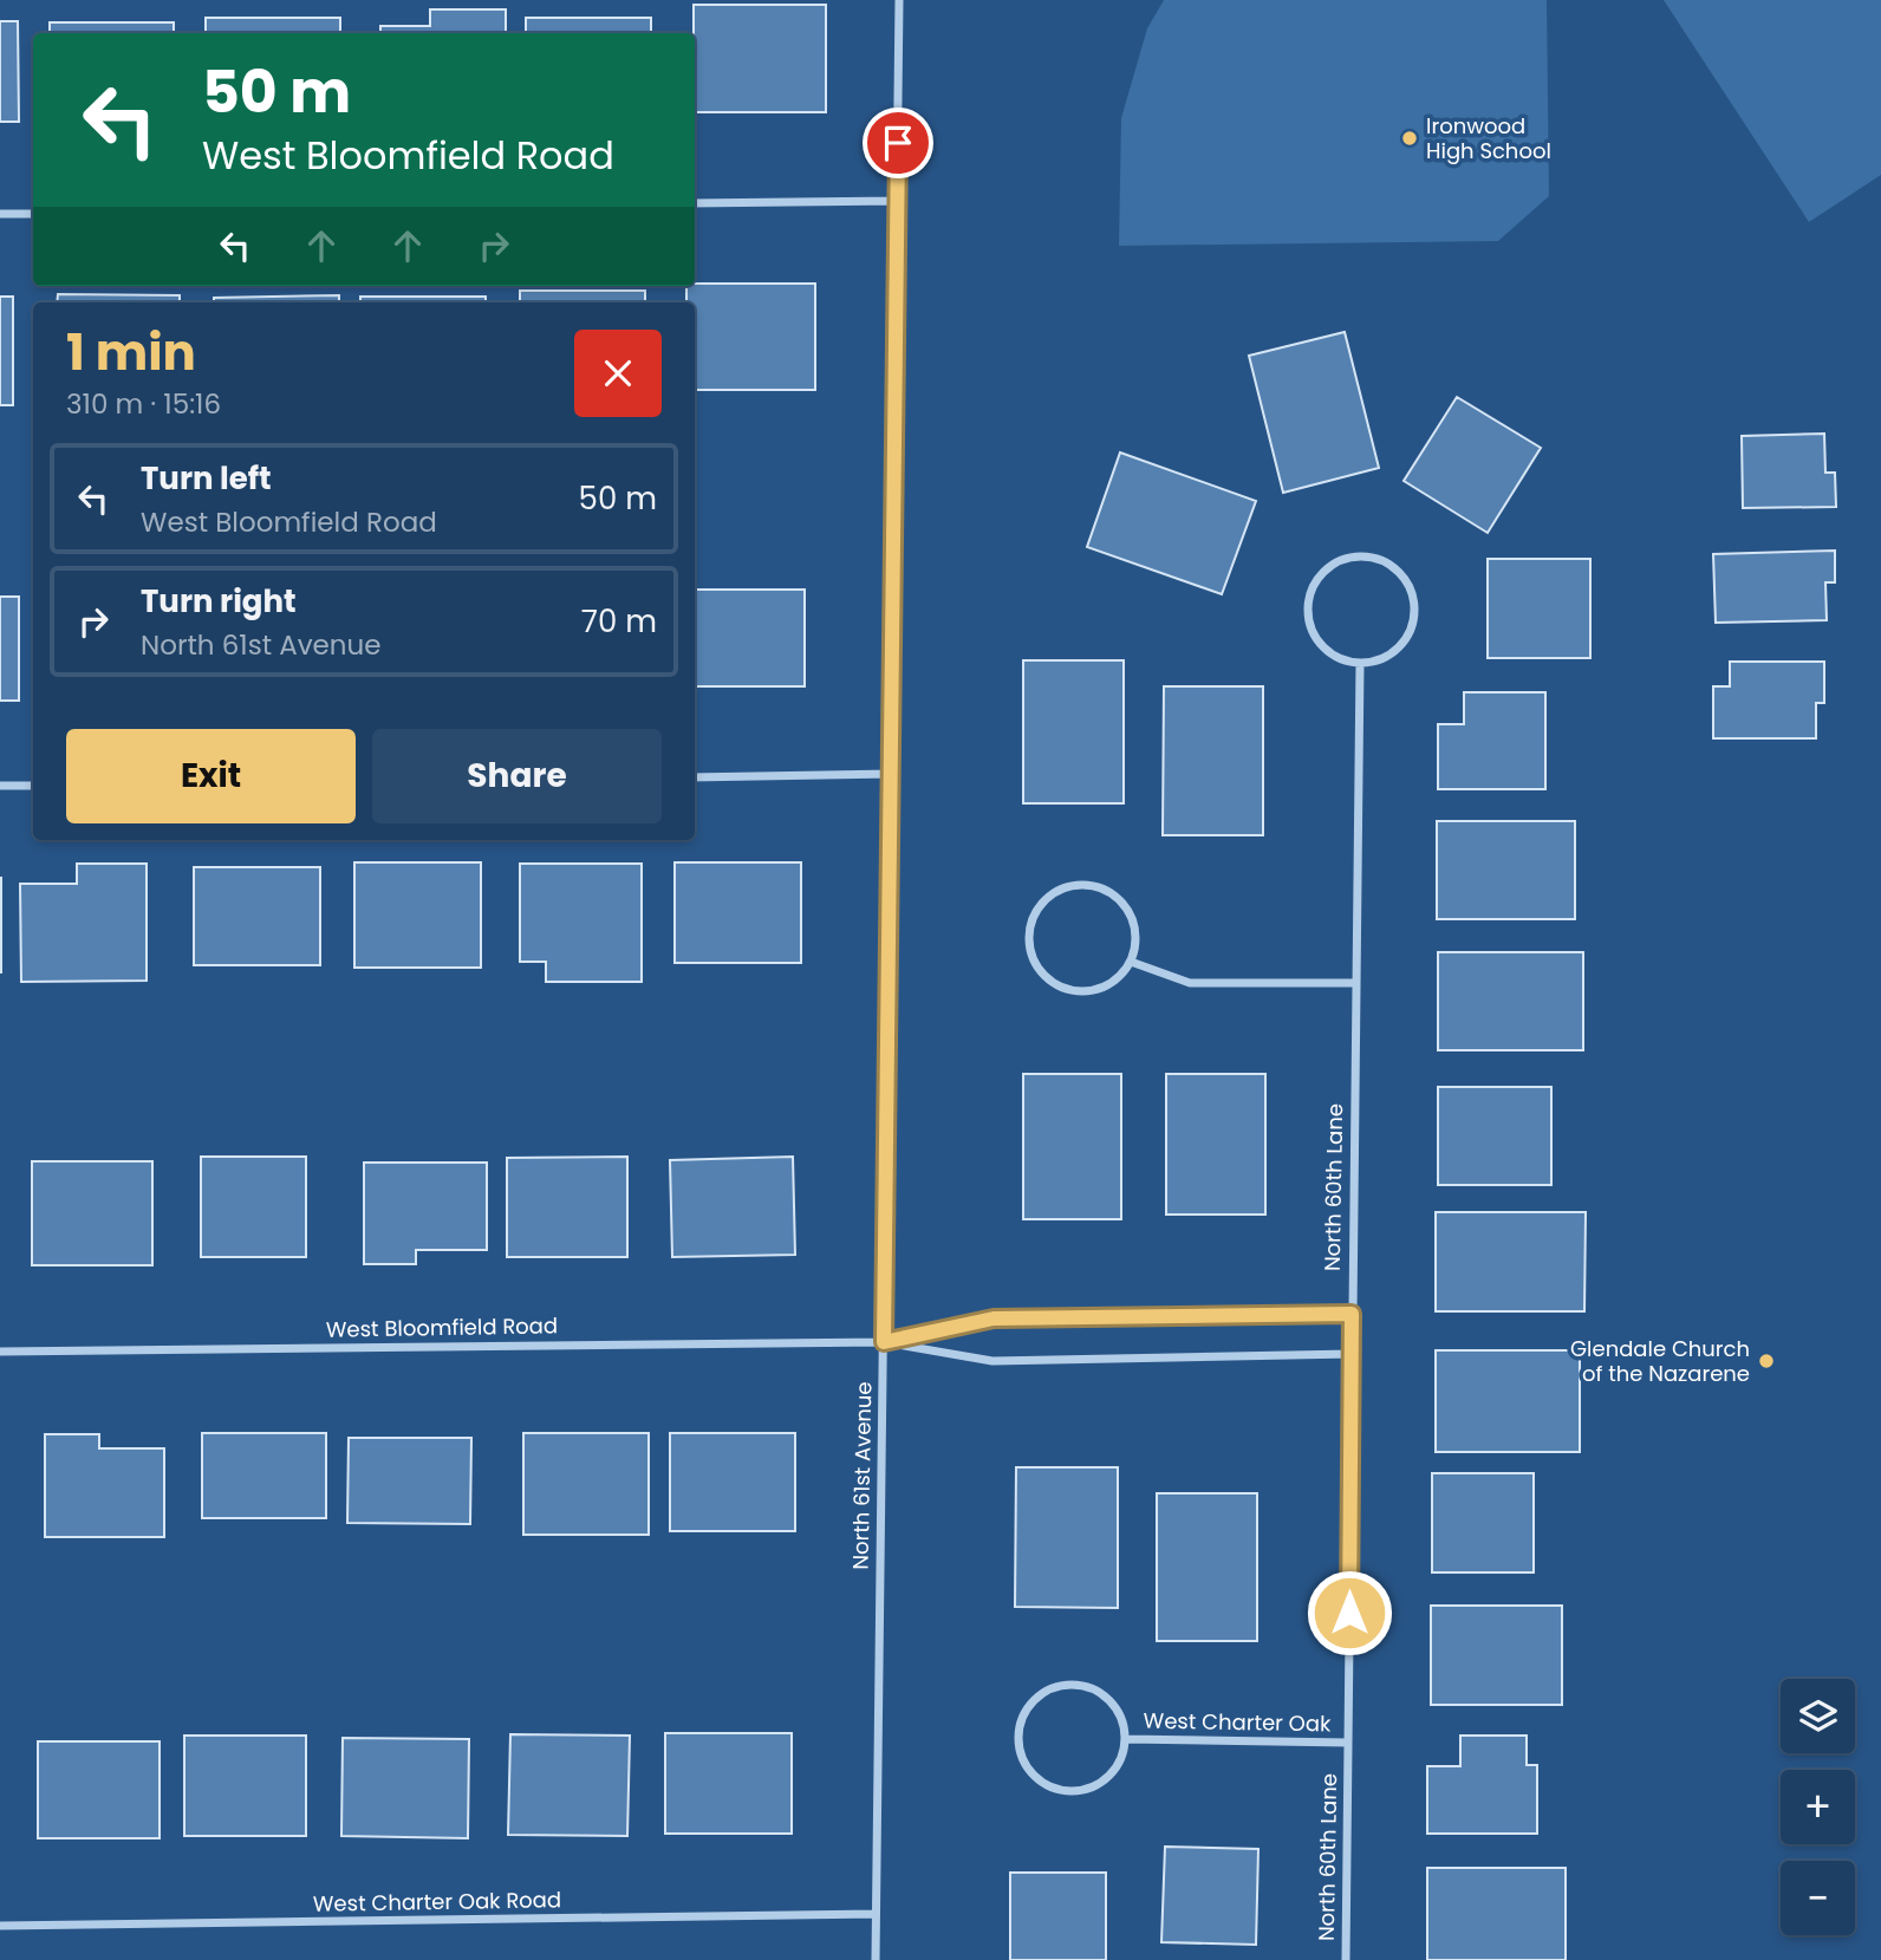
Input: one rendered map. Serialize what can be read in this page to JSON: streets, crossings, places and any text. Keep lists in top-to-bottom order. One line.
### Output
{"streets":{"street":["North 60th Lane","West Bloomfield Road","North 61st Avenue","West Charter Oak","West Charter Oak Road"]},"crossings":[["North 60th Lane","West Bloomfield Road"],["North 60th Lane","West Charter Oak"],["West Bloomfield Road","North 61st Avenue"],["North 61st Avenue","West Charter Oak Road"]],"places":["Ironwood High School","Glendale Church of the Nazarene"],"page":{"turn":["50 m","West Bloomfield Road"],"heading":["1 min","310 m · 15:16"],"list":[{"name":"Turn left","note":"West Bloomfield Road","value":"50 m"},{"name":"Turn right","note":"North 61st Avenue","value":"70 m"}],"buttons":["Exit","Share"],"map_buttons":["+","−"]}}
